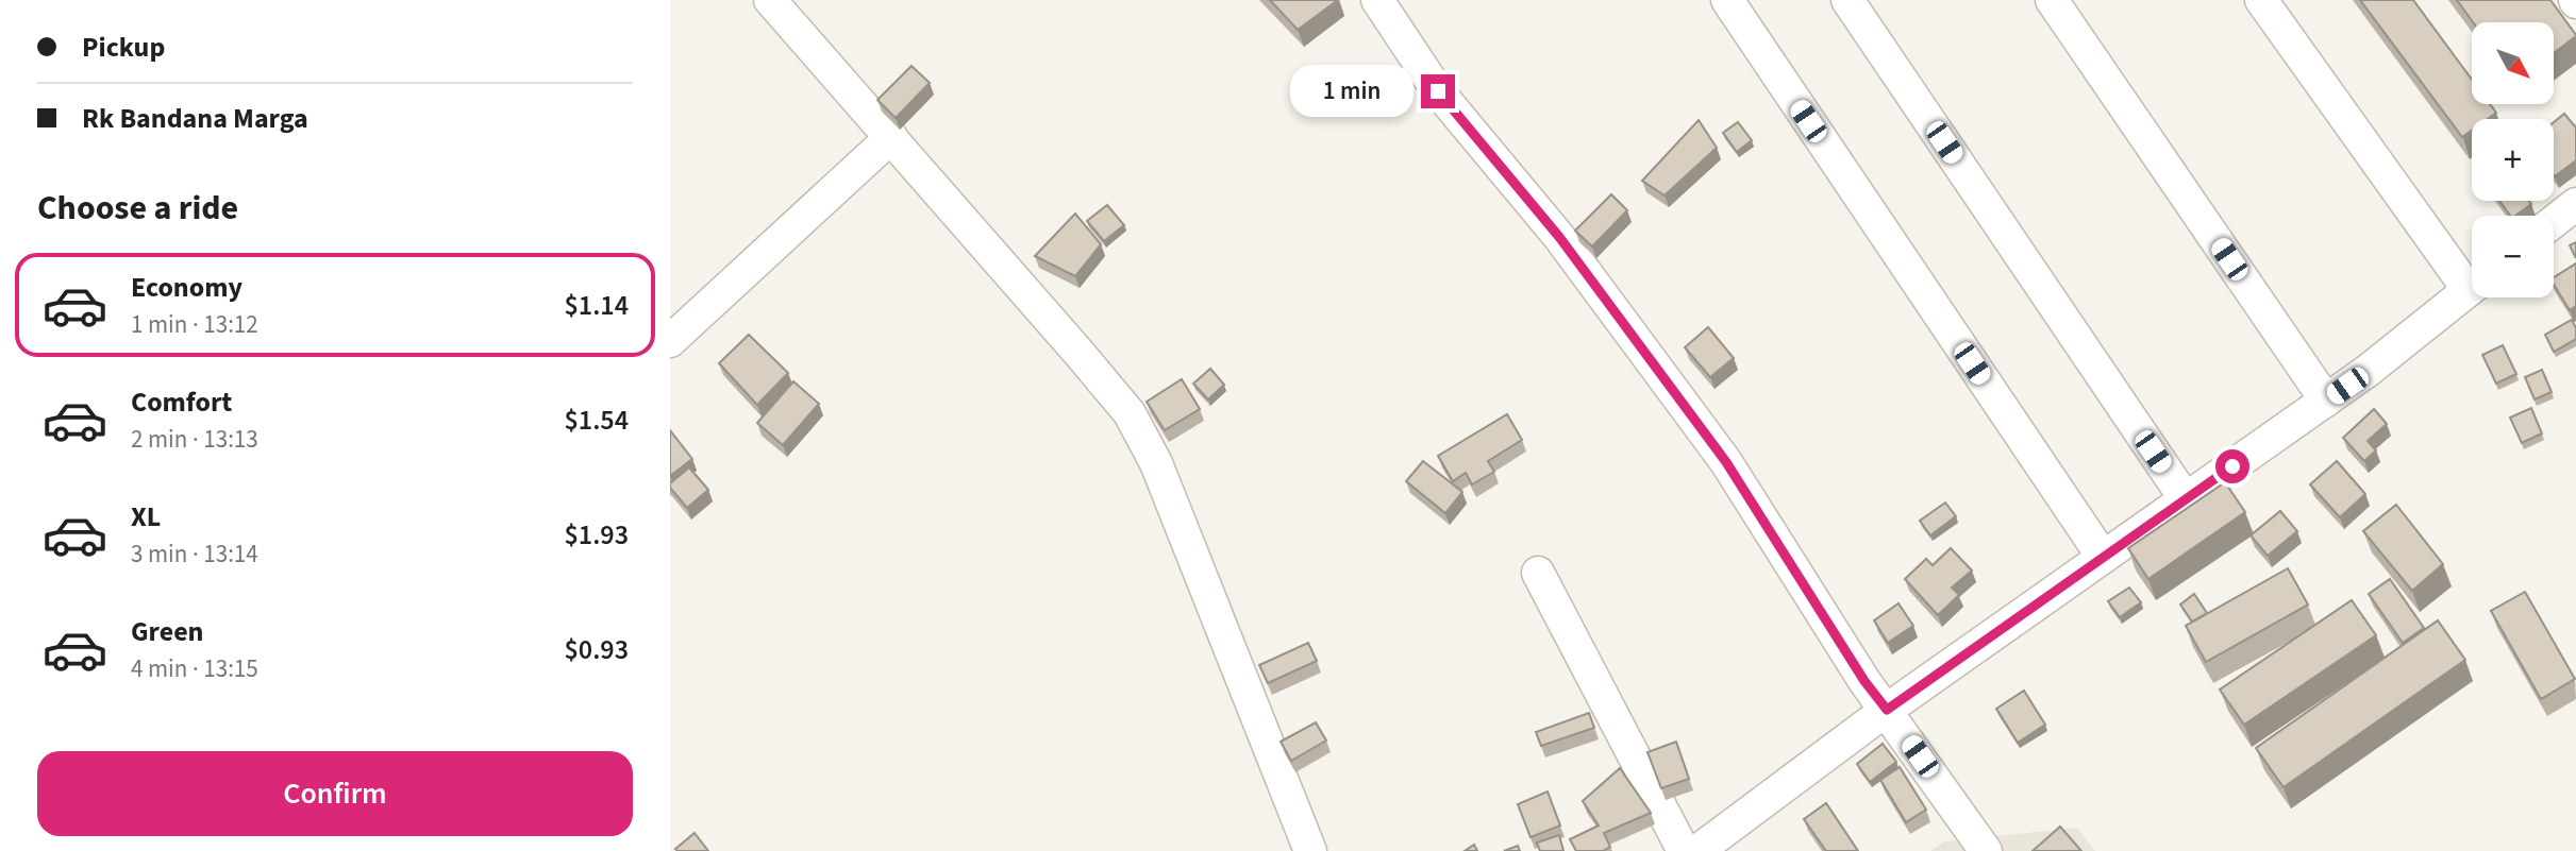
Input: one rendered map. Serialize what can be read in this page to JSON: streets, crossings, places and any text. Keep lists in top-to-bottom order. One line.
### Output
{"north":"bottom right","page":{"banner":["Pickup","Rk Bandana Marga"],"map_buttons":["+","−"],"bubble":"1 min","heading":"Choose a ride","list":[{"name":"Economy","note":"1 min · 13:12","value":"$1.14"},{"name":"Comfort","note":"2 min · 13:13","value":"$1.54"},{"name":"XL","note":"3 min · 13:14","value":"$1.93"},{"name":"Green","note":"4 min · 13:15","value":"$0.93"}],"buttons":"Confirm"}}
